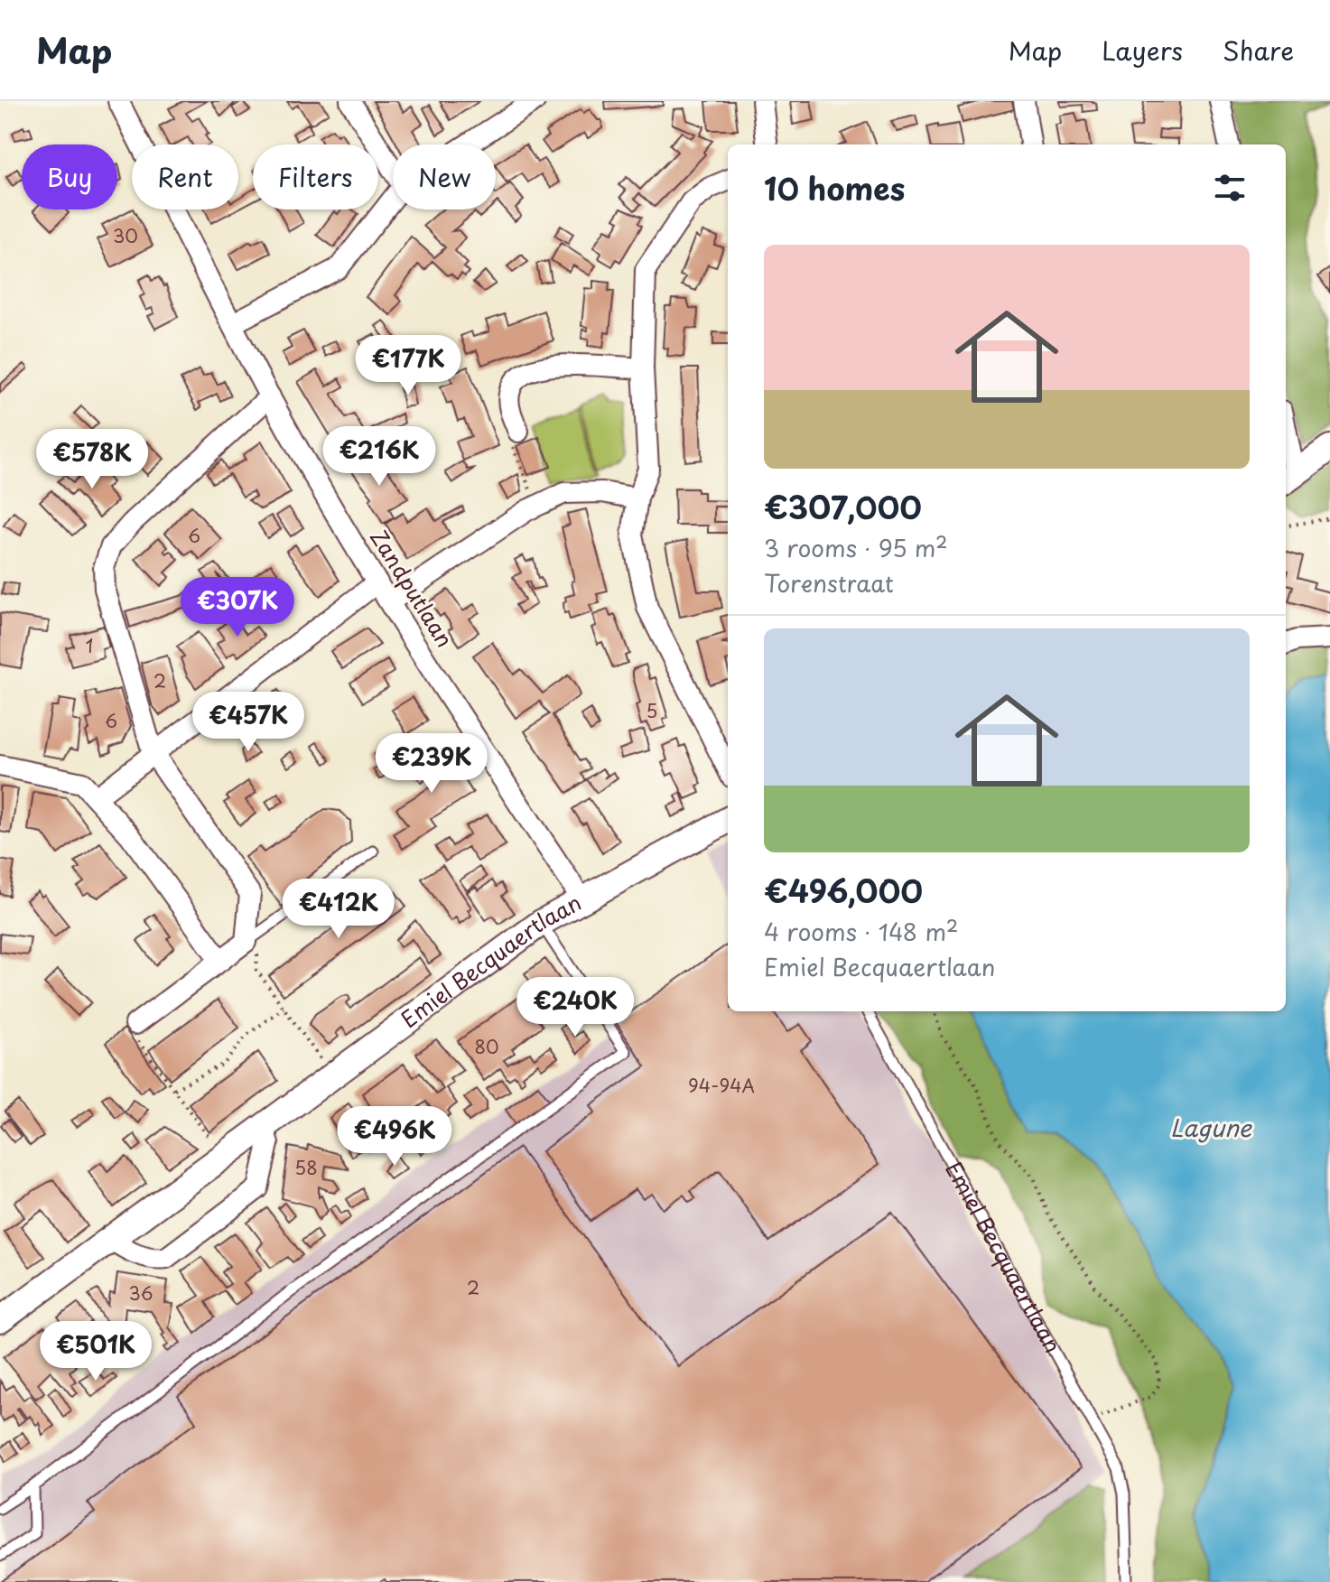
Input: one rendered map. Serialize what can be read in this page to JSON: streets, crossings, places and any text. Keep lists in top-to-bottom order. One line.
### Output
{"streets":{"street":["Zandputlaan","Emiel Becquaertlaan"]},"crossings":[["Zandputlaan","Emiel Becquaertlaan"]],"water":["Lagune"],"house_numbers":["30","6","1","2","5","6","80","94-94A","58","2","36"],"page":{"header":"Map","nav":["Map","Layers","Share"],"chip":["Buy","Rent","Filters","New"],"heading":"10 homes","list":[{"name":"€307,000","note":"3 rooms · 95 m² · Torenstraat"},{"name":"€496,000","note":"4 rooms · 148 m² · Emiel Becquaertlaan"}],"price":["€177K","€216K","€578K","€307K","€457K","€239K","€412K","€240K","€496K","€501K"]}}
